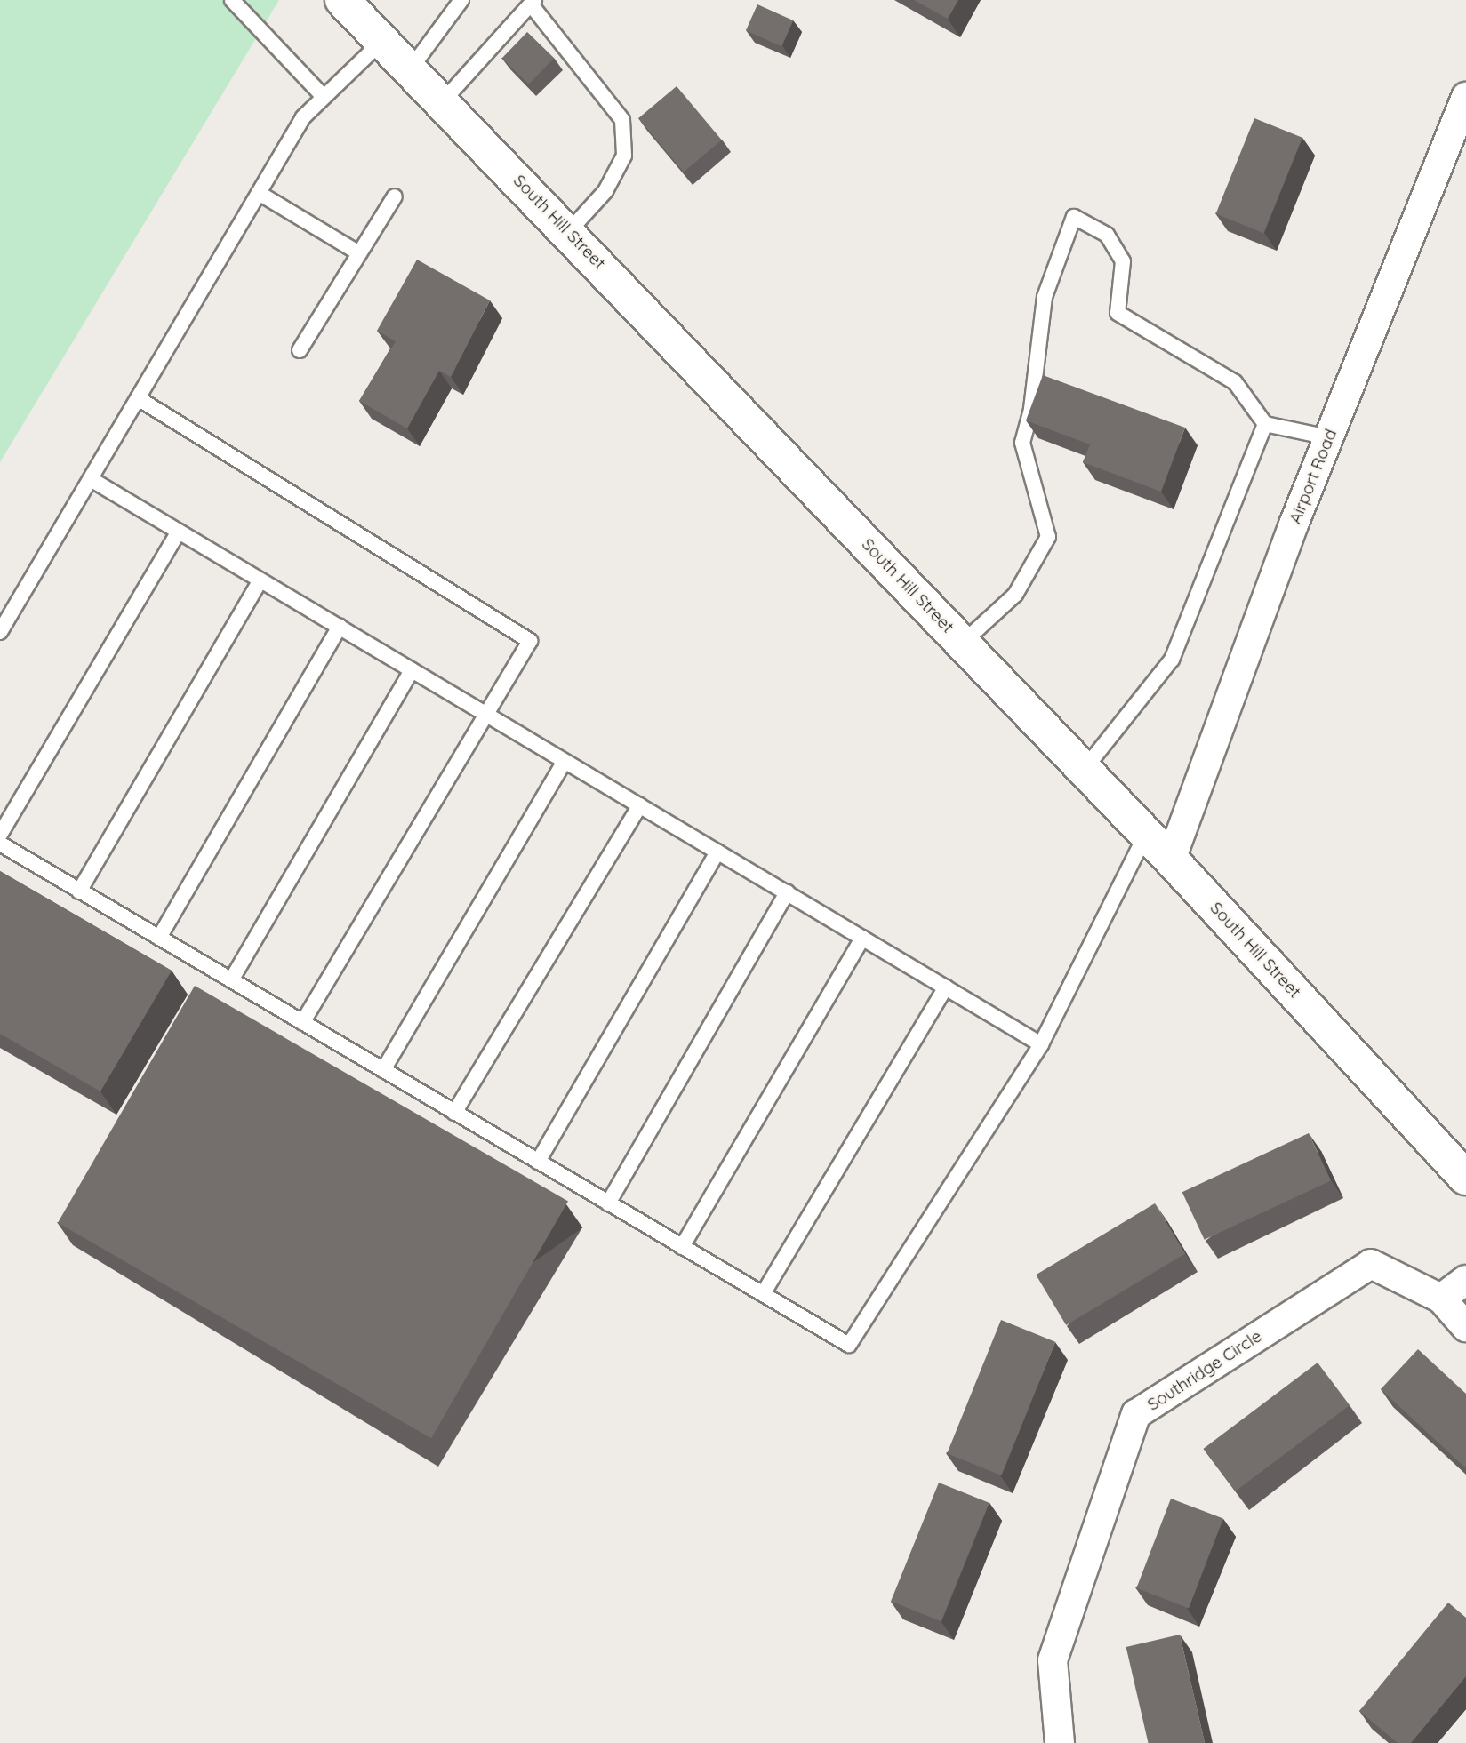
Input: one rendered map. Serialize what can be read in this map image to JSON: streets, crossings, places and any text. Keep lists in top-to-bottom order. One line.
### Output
{"streets":{"main road":["South Hill Street"],"street":["Airport Road","Southridge Circle"]},"crossings":[["South Hill Street","Airport Road"]]}
